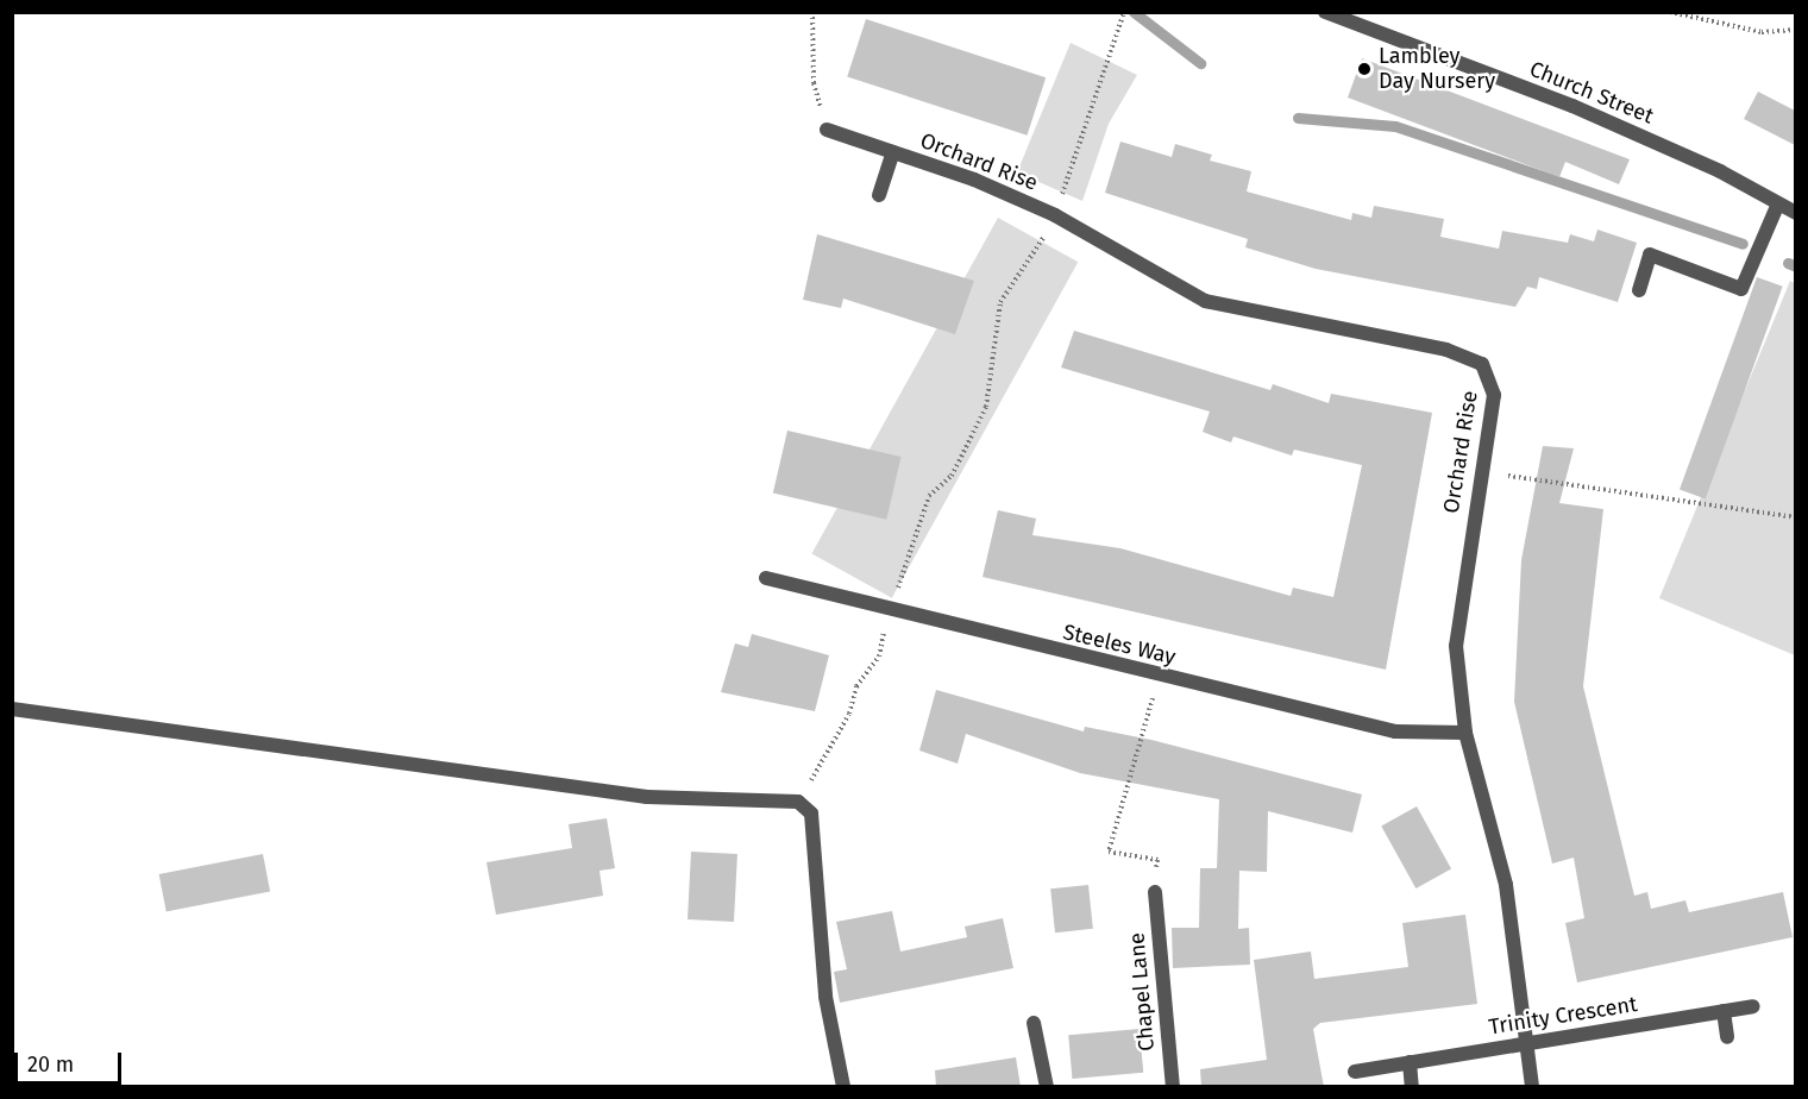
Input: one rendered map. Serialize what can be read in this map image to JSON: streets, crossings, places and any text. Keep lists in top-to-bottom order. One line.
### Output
{"streets":{"street":["Church Street","Orchard Rise","Steeles Way","Chapel Lane","Trinity Crescent"]},"crossings":[["Orchard Rise","Steeles Way"],["Orchard Rise","Trinity Crescent"]],"places":["Lambley Day Nursery"],"scale_bar":"20 m"}
